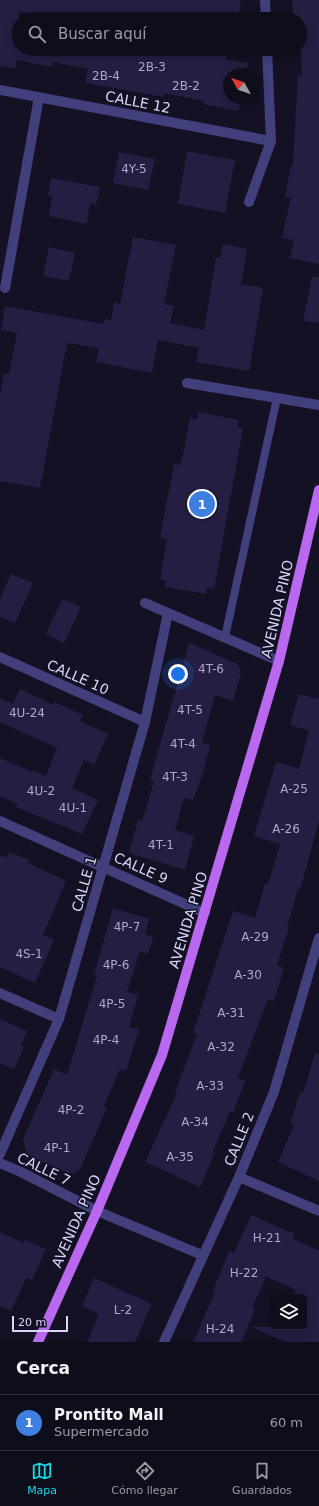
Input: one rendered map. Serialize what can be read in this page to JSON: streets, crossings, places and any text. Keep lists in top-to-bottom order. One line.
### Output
{"streets":{"main road":["AVENIDA PINO"],"street":["CALLE 12","CALLE 10","CALLE 9","CALLE 1","CALLE 2","CALLE 7"]},"crossings":[["AVENIDA PINO","CALLE 9"],["AVENIDA PINO","CALLE 7"],["CALLE 10","CALLE 1"],["CALLE 9","CALLE 1"],["CALLE 2","CALLE 7"]],"house_numbers":["2B-3","2B-4","2B-2","4Y-5","4T-6","4T-5","4U-24","4T-4","4T-3","A-25","4U-2","4U-1","A-26","4T-1","4P-7","A-29","4S-1","4P-6","A-30","4P-5","A-31","4P-4","A-32","A-33","4P-2","A-34","4P-1","A-35","H-21","H-22","L-2","H-24"],"scale_bar":"20 m","north":"top left","page":{"search":"Buscar aquí","pins":"1","scale":"20 m","heading":"Cerca","list":[{"mark":"1","name":"Prontito Mall","note":"Supermercado","value":"60 m"}],"nav":["Mapa","Cómo llegar","Guardados"]}}
